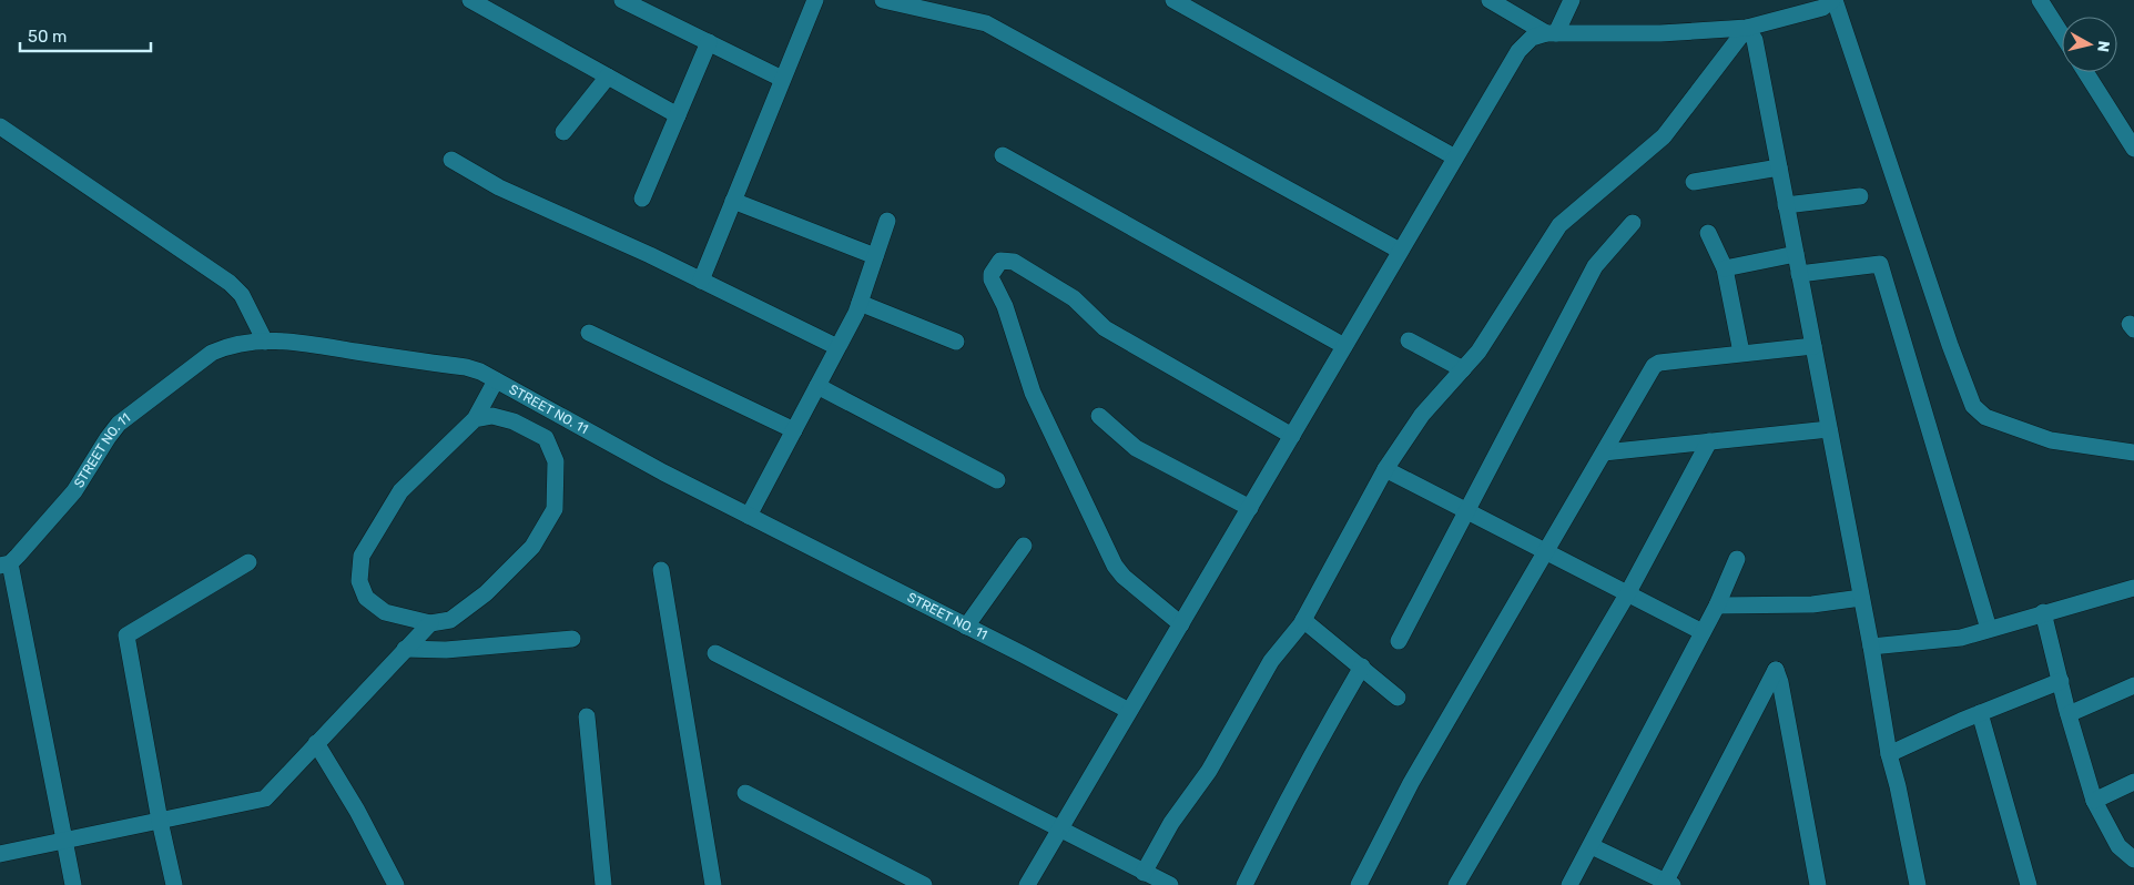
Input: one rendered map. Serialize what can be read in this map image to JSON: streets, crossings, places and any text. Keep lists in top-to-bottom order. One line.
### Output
{"streets":{"street":["STREET NO. 11"]},"scale_bar":"50 m","north":"right"}
